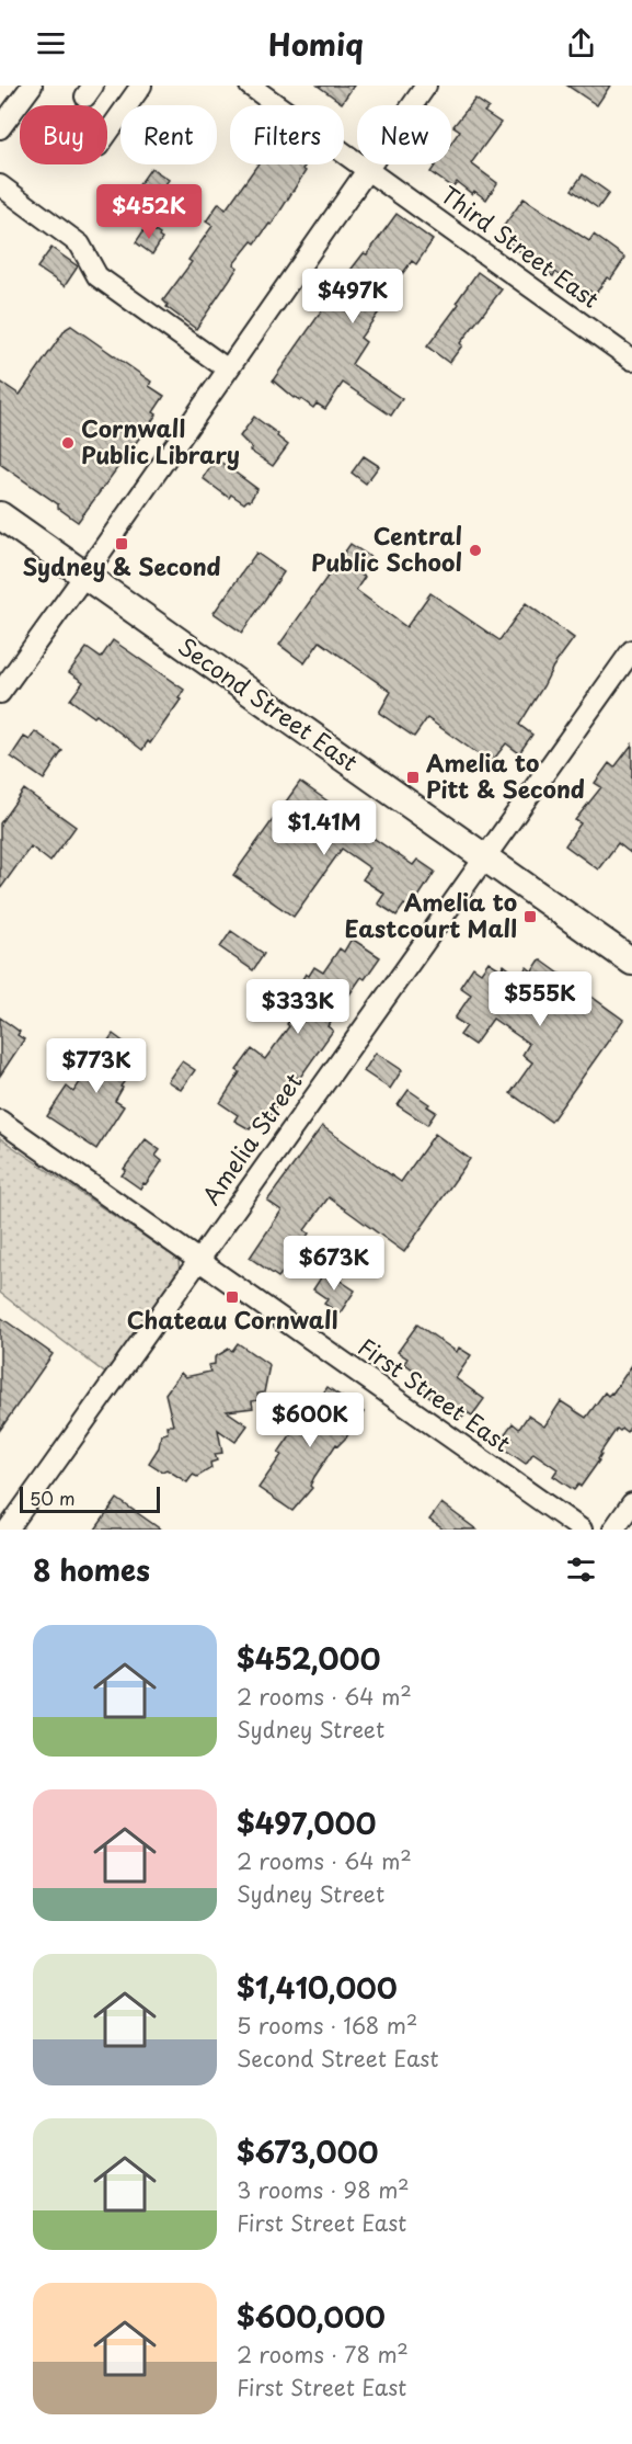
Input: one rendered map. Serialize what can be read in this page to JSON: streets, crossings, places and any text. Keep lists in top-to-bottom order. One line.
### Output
{"streets":{"main road":["Second Street East"],"street":["Third Street East","Amelia Street","First Street East"]},"crossings":[["Second Street East","Amelia Street"],["Amelia Street","First Street East"]],"places":{"other":["Cornwall Public Library","Central Public School"],"transit":["Sydney & Second","Amelia to Pitt & Second","Amelia to Eastcourt Mall","Chateau Cornwall"]},"scale_bar":"50 m","page":{"header":"Homiq","chip":["Buy","Rent","Filters","New"],"price":["$452K","$497K","$1.41M","$555K","$333K","$773K","$673K","$600K"],"scale":"50 m","heading":"8 homes","list":[{"name":"$452,000","note":"2 rooms · 64 m² · Sydney Street"},{"name":"$497,000","note":"2 rooms · 64 m² · Sydney Street"},{"name":"$1,410,000","note":"5 rooms · 168 m² · Second Street East"},{"name":"$673,000","note":"3 rooms · 98 m² · First Street East"},{"name":"$600,000","note":"2 rooms · 78 m² · First Street East"}]}}
